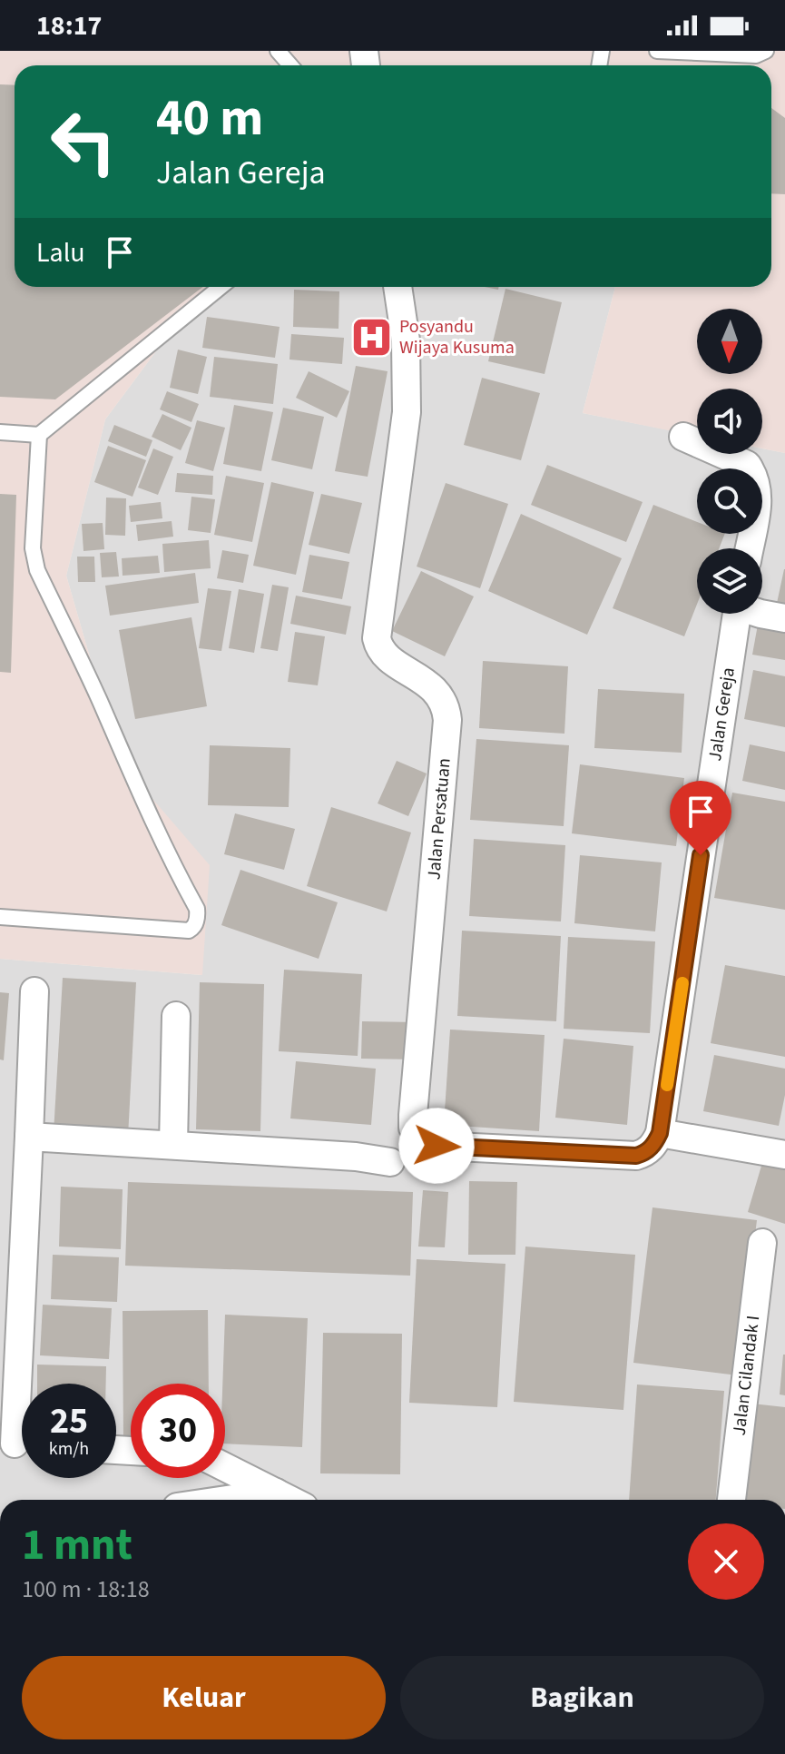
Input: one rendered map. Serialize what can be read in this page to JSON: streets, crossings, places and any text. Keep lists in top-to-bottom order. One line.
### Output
{"streets":{"street":["Jalan Gereja","Jalan Persatuan","Jalan Cilandak I"]},"crossings":[["Jalan Gereja","Jalan Persatuan"]],"places":{"hospital":["Posyandu Wijaya Kusuma"]},"north":"bottom","page":{"status":"18:17","turn":["40 m","Jalan Gereja"],"then":"Lalu","speed":"25 km/h","limit":"30","heading":["1 mnt","100 m · 18:18"],"buttons":["Keluar","Bagikan"]}}
